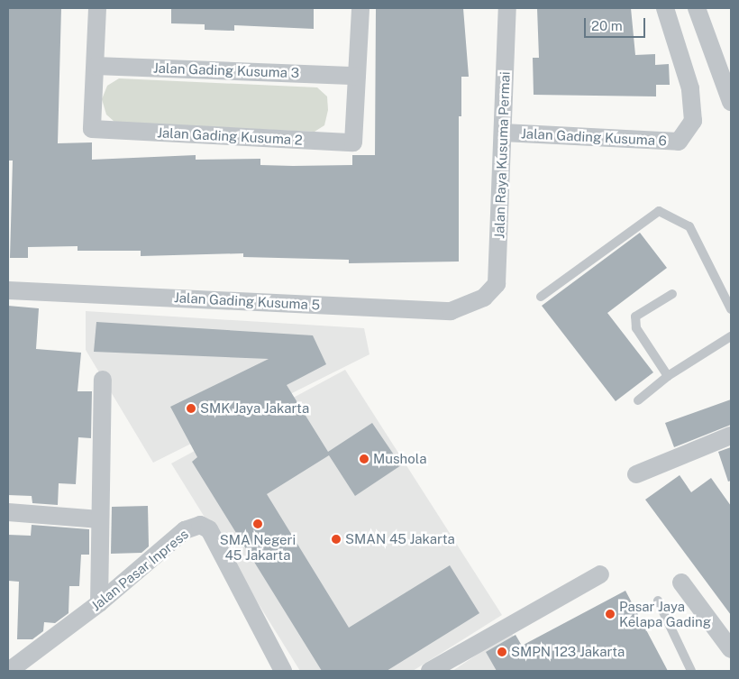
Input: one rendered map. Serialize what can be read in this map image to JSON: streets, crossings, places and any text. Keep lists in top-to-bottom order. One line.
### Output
{"streets":{"street":["Jalan Gading Kusuma 3","Jalan Gading Kusuma 2","Jalan Gading Kusuma 6","Jalan Raya Kusuma Permai","Jalan Gading Kusuma 5","Jalan Pasar Inpress"]},"crossings":[["Jalan Gading Kusuma 3","Jalan Gading Kusuma 2"],["Jalan Gading Kusuma 6","Jalan Raya Kusuma Permai"],["Jalan Raya Kusuma Permai","Jalan Gading Kusuma 5"]],"places":["SMK Jaya Jakarta","Mushola","SMA Negeri 45 Jakarta","SMAN 45 Jakarta","Pasar Jaya Kelapa Gading","SMPN 123 Jakarta"],"scale_bar":"20 m"}
